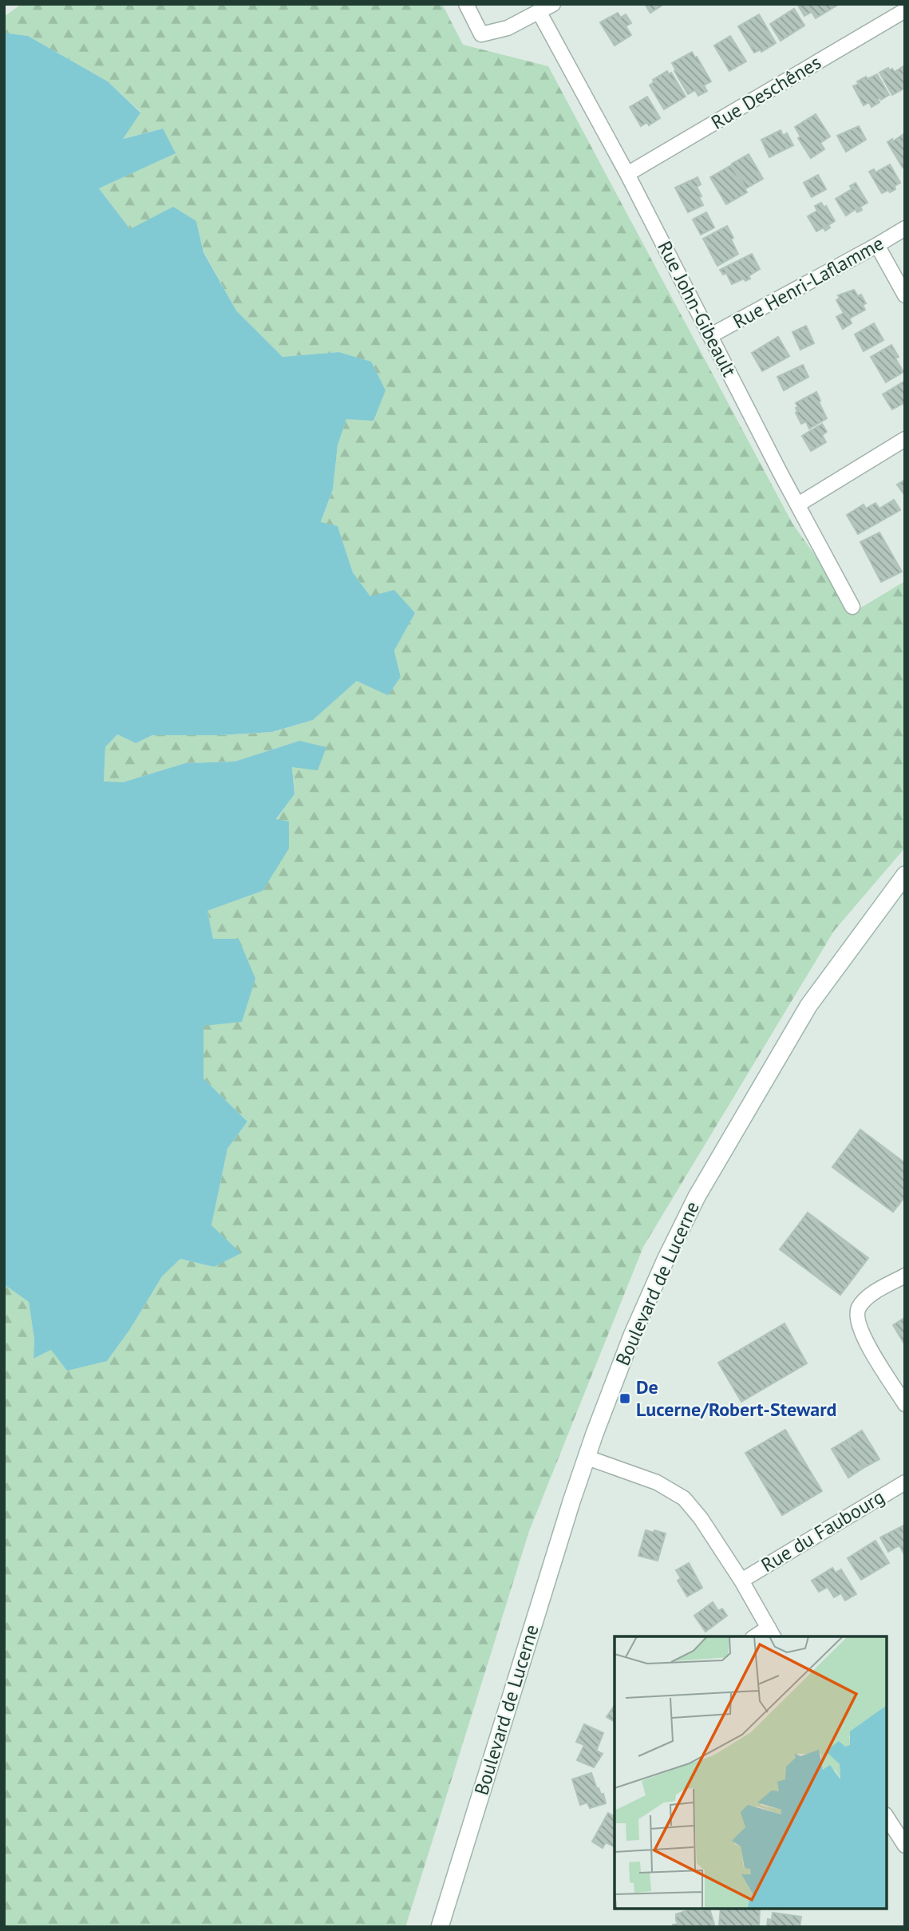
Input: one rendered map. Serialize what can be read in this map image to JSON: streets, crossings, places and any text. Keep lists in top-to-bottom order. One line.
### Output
{"streets":{"main road":["Boulevard de Lucerne"],"street":["Rue Deschênes","Rue Henri-Laflamme","Rue John-Gibeault","Rue du Faubourg"]},"crossings":[["Rue Deschênes","Rue John-Gibeault"],["Rue Henri-Laflamme","Rue John-Gibeault"]],"places":{"transit":["De Lucerne/Robert-Steward"]}}
